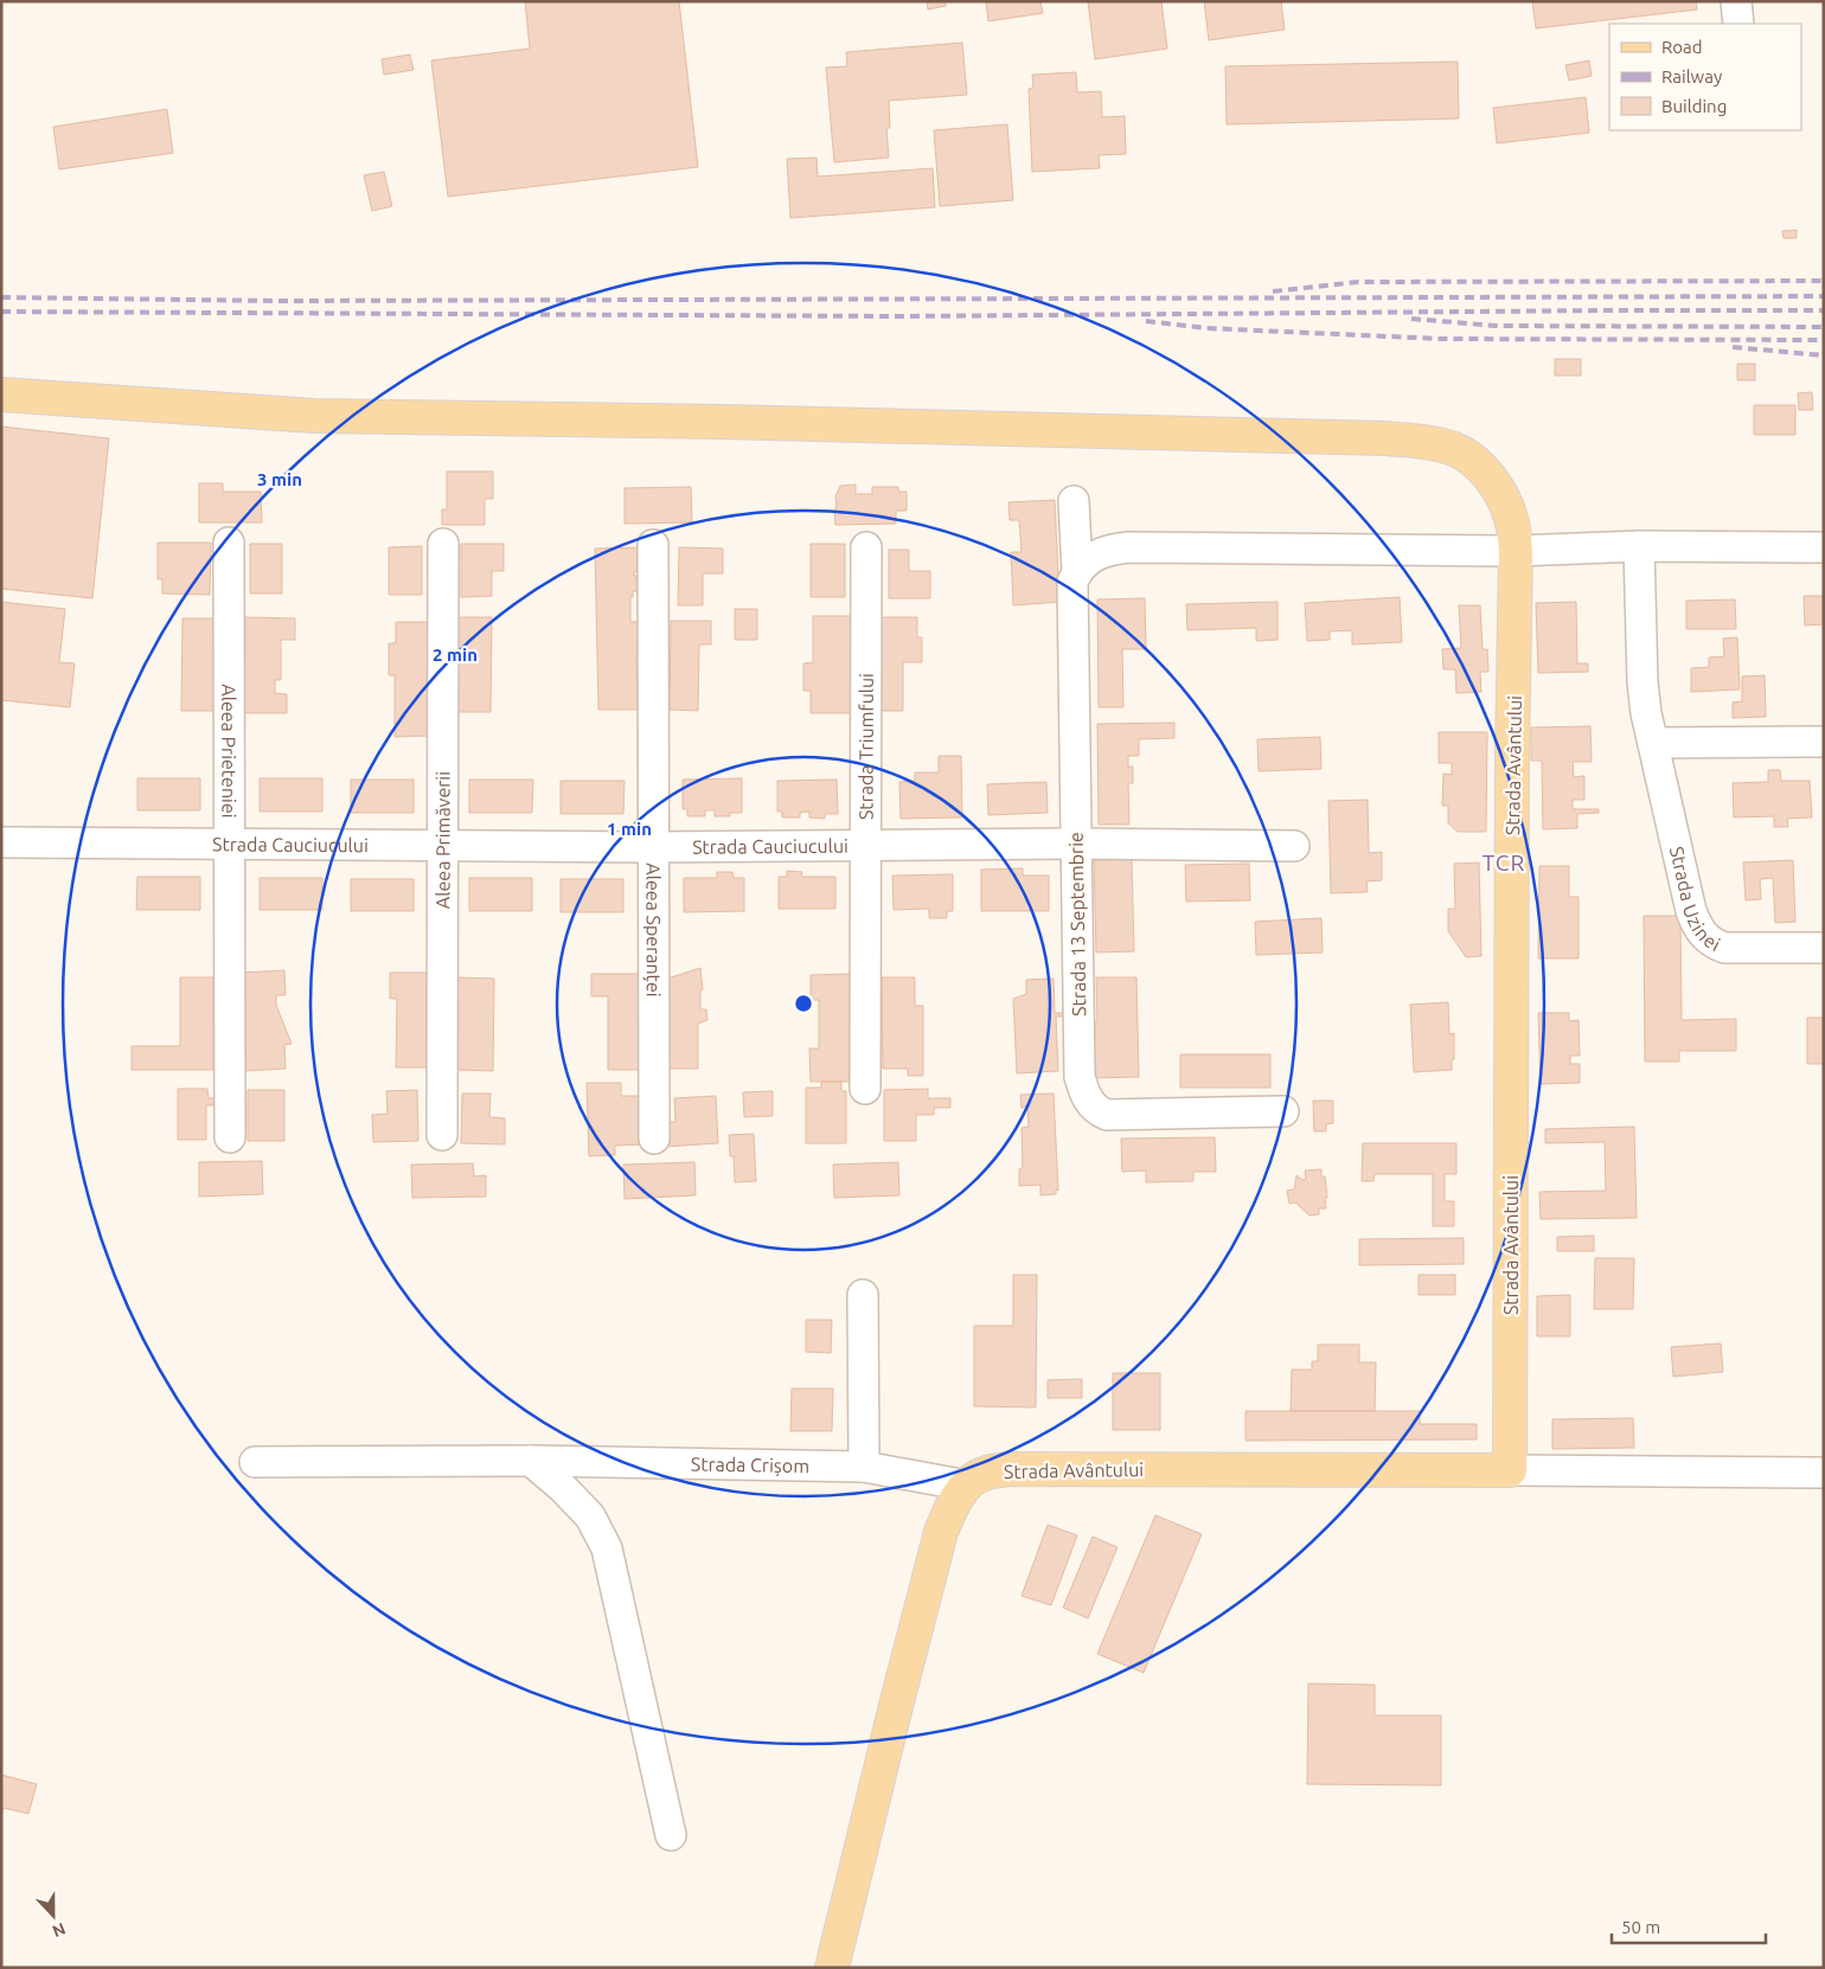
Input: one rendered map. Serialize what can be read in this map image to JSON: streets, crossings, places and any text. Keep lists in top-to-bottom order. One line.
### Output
{"streets":{"main road":["Strada Avântului"],"street":["Strada Triumfului","Aleea Prieteniei","Aleea Primăverii","Strada Cauciucului","Strada Uzinei","Strada 13 Septembrie","Aleea Speranței","Strada Crișom"]},"crossings":[["Strada Triumfului","Strada Cauciucului"],["Aleea Prieteniei","Strada Cauciucului"],["Strada Avântului","Strada Crișom"],["Aleea Primăverii","Strada Cauciucului"],["Strada Cauciucului","Strada 13 Septembrie"],["Strada Cauciucului","Aleea Speranței"]],"districts":["TCR"],"legend":["Road","Railway","Building"],"scale_bar":"50 m","north":"bottom","rings":["3 min","2 min","1 min"]}
